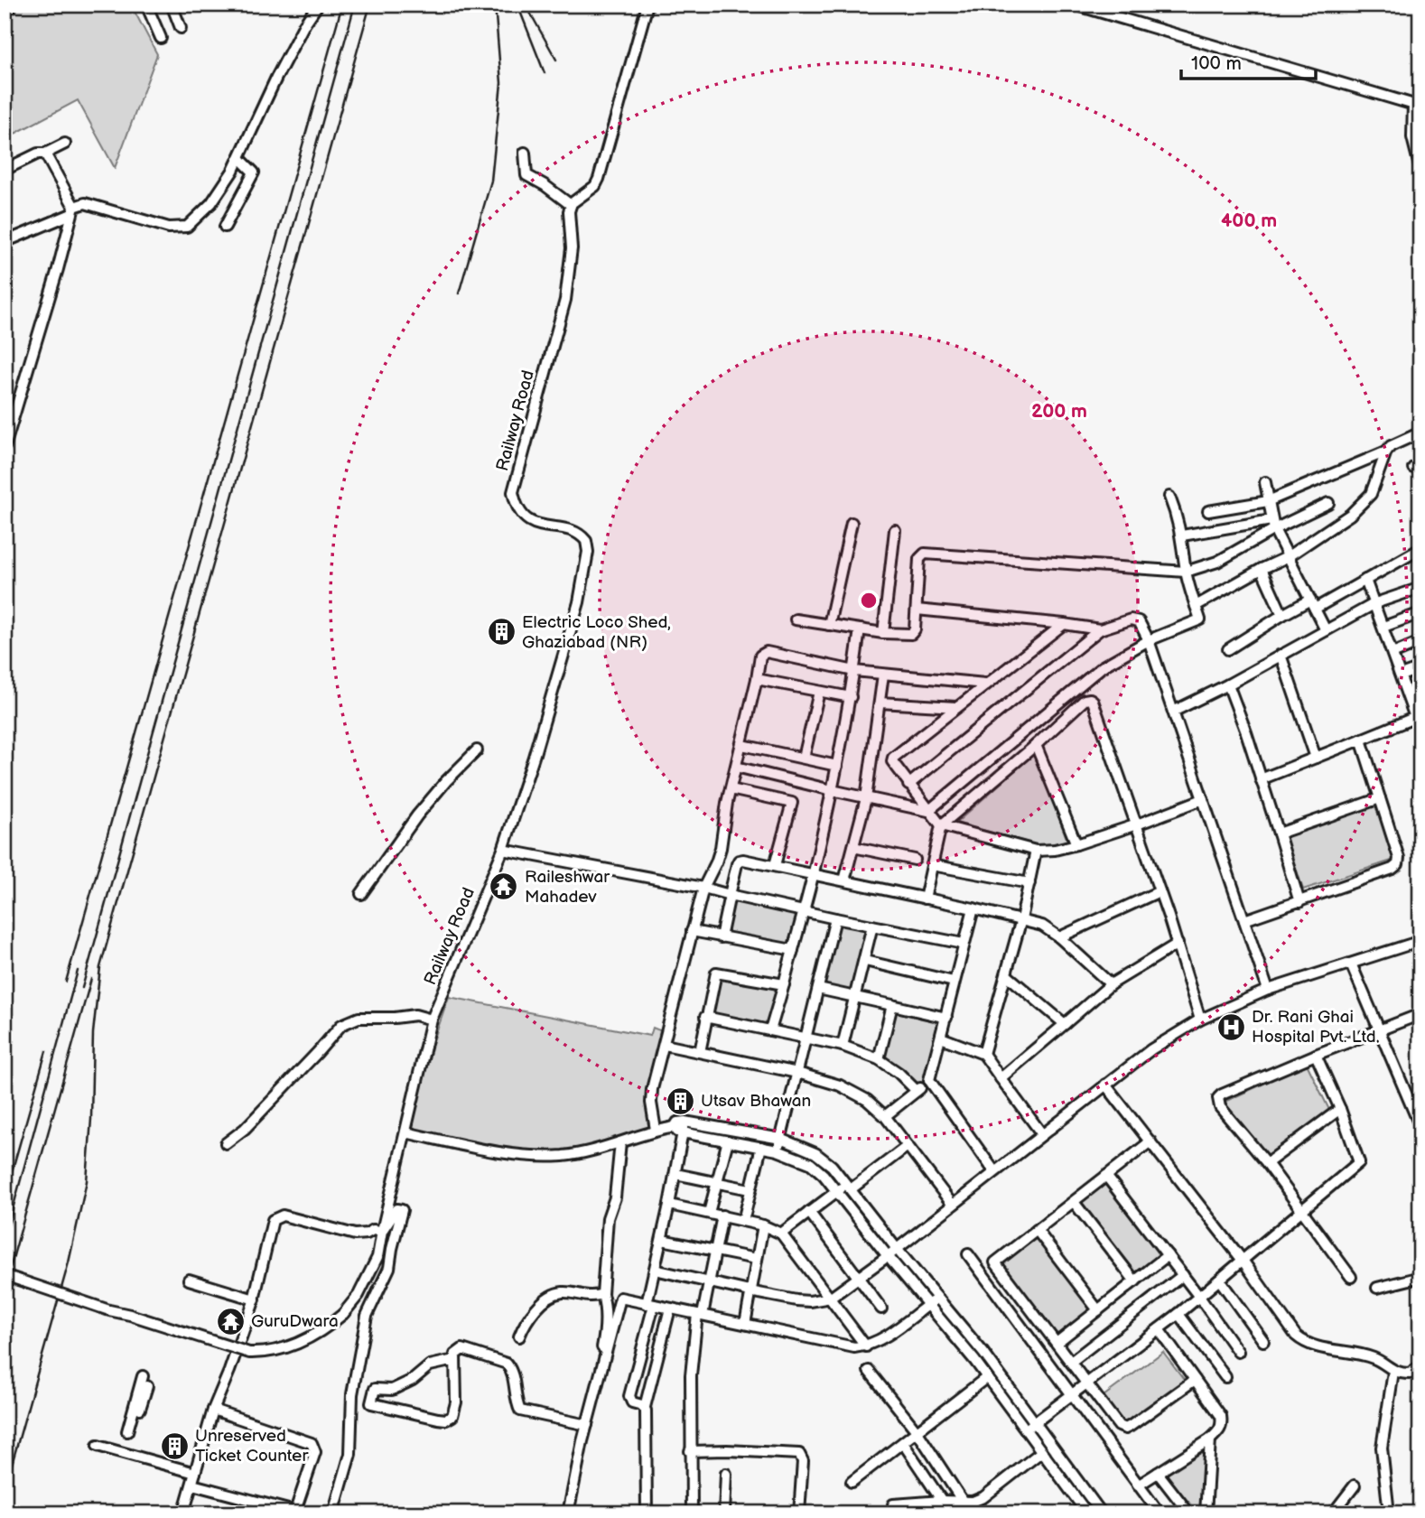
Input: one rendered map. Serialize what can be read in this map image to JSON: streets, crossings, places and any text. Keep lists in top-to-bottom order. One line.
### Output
{"streets":{"street":["Railway Road"]},"places":{"building":["Electric Loco Shed, Ghaziabad (NR)","Utsav Bhawan","Unreserved Ticket Counter"],"temple":["Raileshwar Mahadev","GuruDwara"],"hospital":["Dr. Rani Ghai Hospital Pvt. Ltd."]},"scale_bar":"100 m","rings":["400 m","200 m"]}
